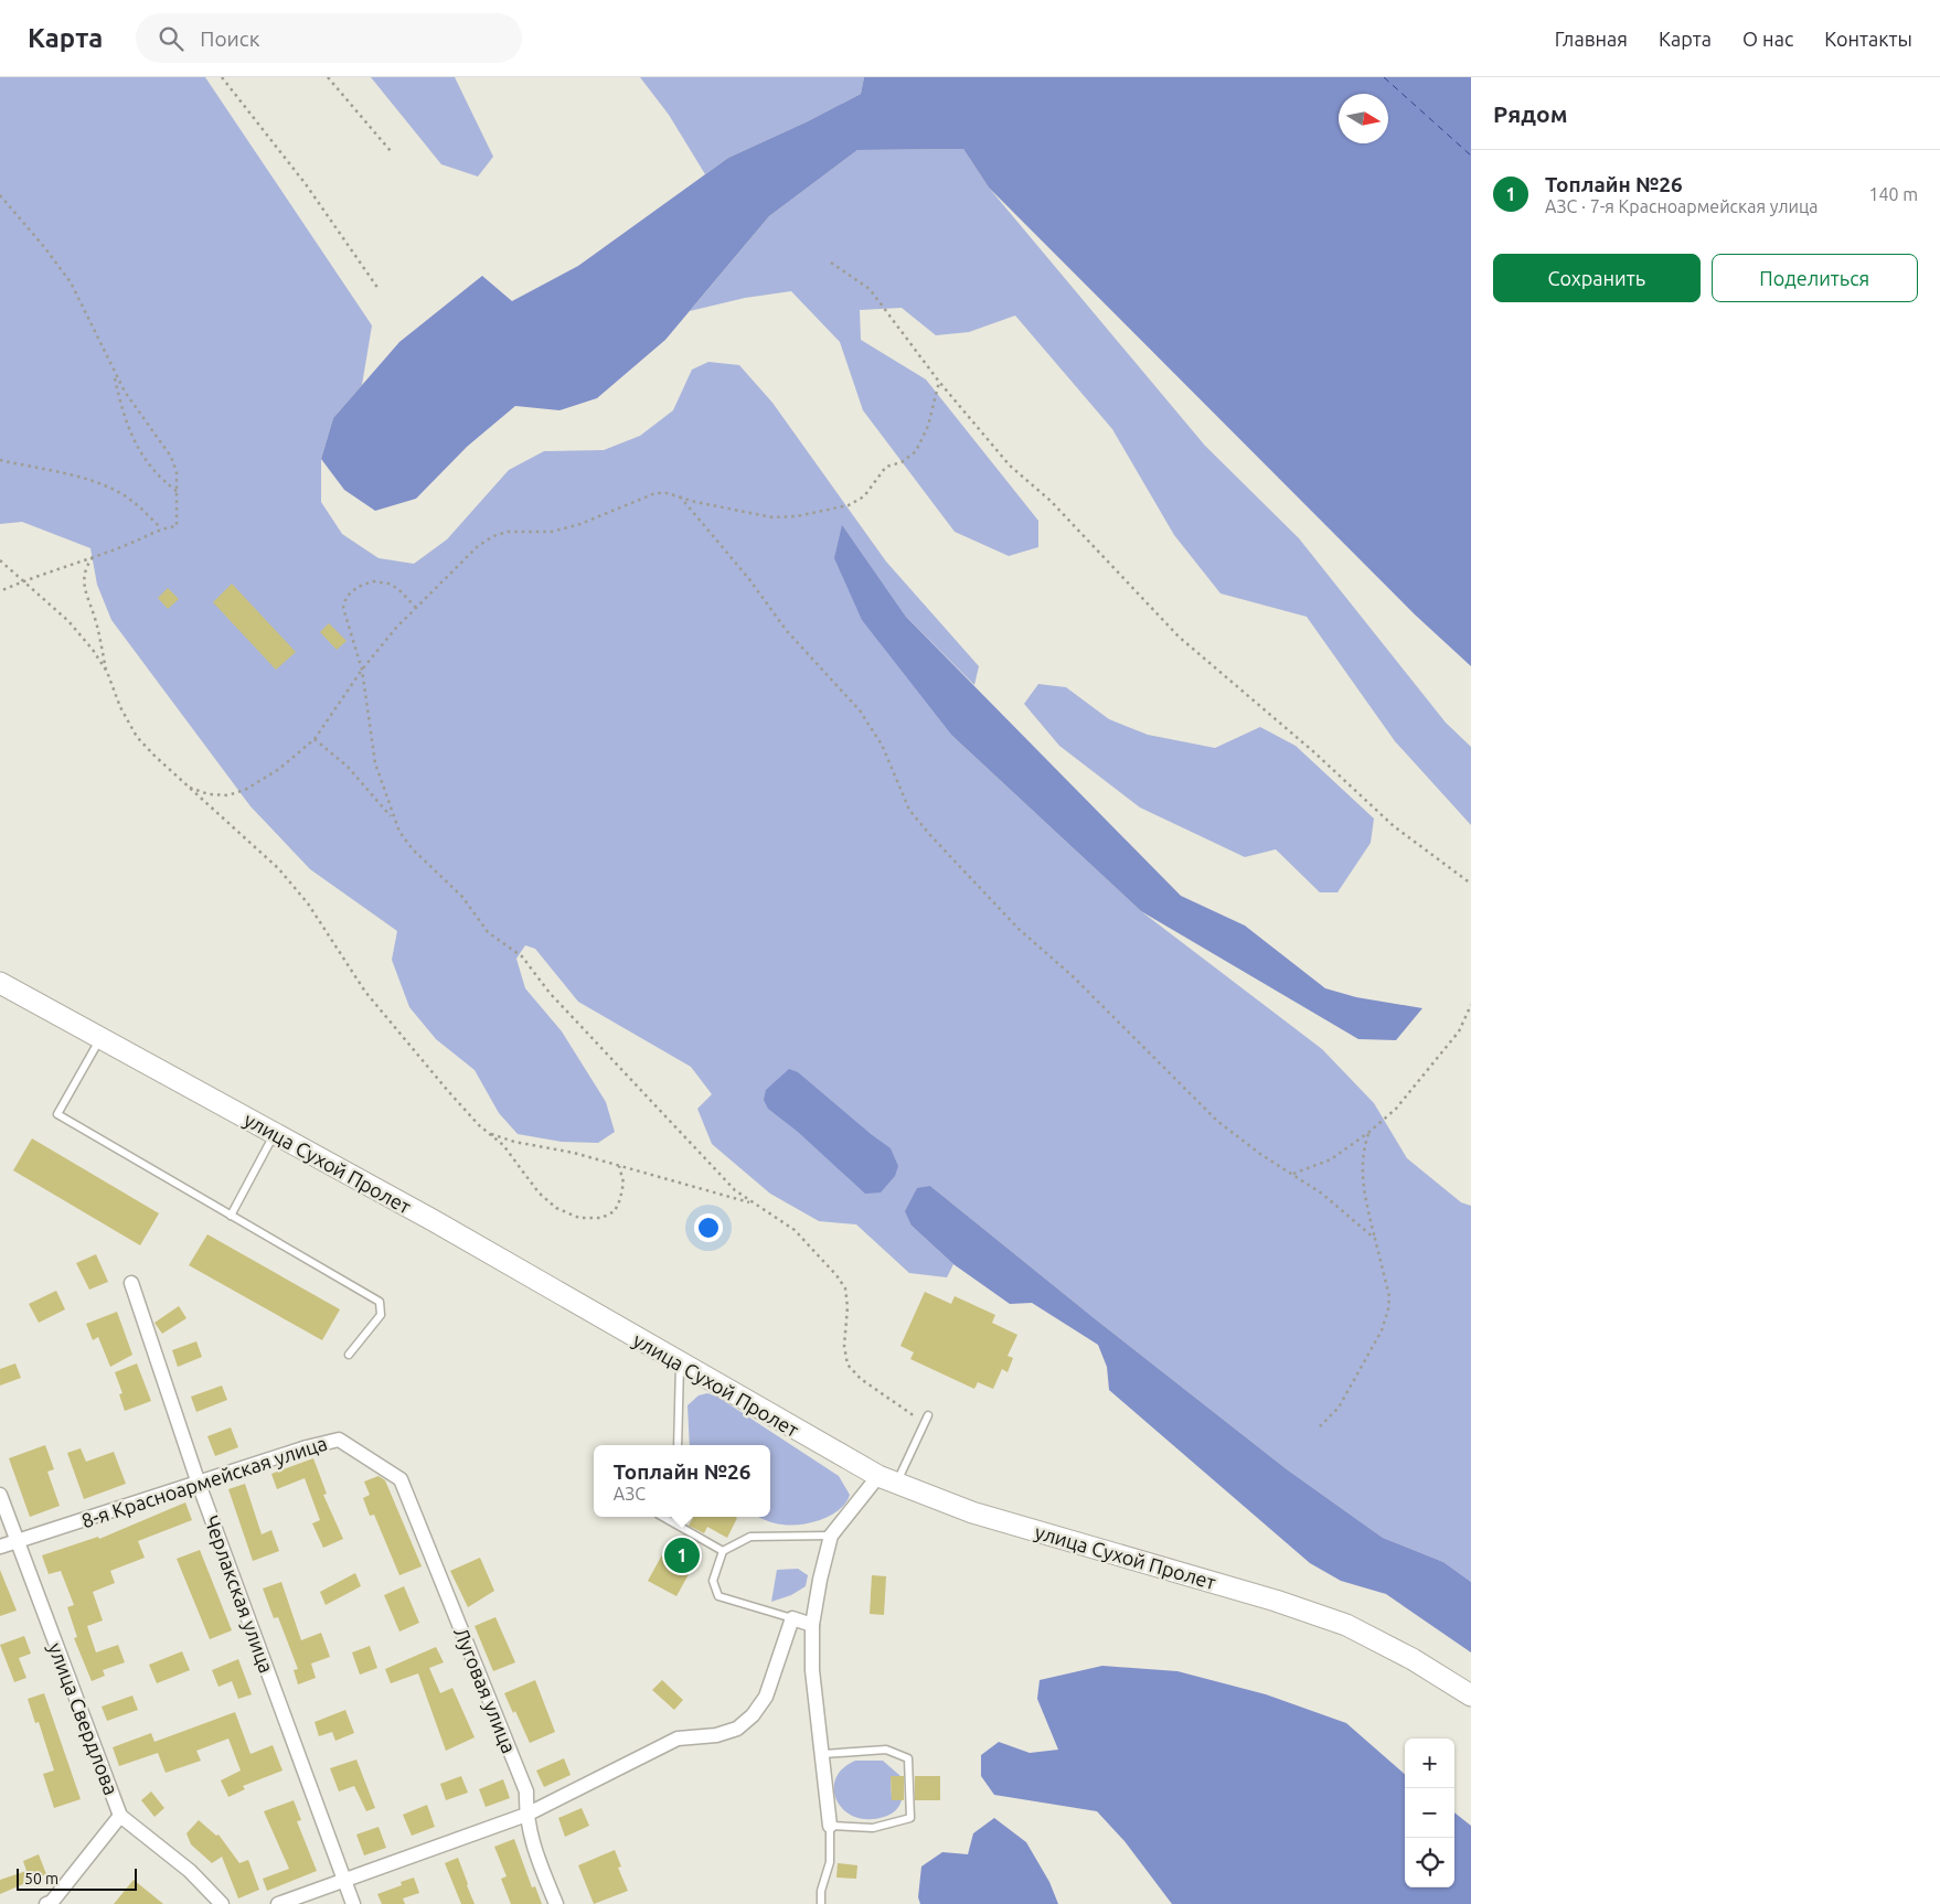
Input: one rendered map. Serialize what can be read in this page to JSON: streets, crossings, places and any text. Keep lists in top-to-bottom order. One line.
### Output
{"streets":{"main road":["улица Сухой Пролет"],"street":["8-я Красноармейская улица","Черлакская улица","Луговая улица","улица Свердлова"]},"crossings":[["8-я Красноармейская улица","Черлакская улица"],["8-я Красноармейская улица","Луговая улица"],["8-я Красноармейская улица","улица Свердлова"]],"scale_bar":"50 m","north":"right","page":{"header":"Карта","search":"Поиск","nav":["Главная","Карта","О нас","Контакты"],"heading":"Рядом","list":[{"mark":"1","name":"Топлайн №26","note":"АЗС · 7-я Красноармейская улица","value":"140 m"}],"buttons":["Сохранить","Поделиться"],"popup":["Топлайн №26","АЗС"],"pins":"1","map_buttons":["+","−"],"scale":"50 m"}}
